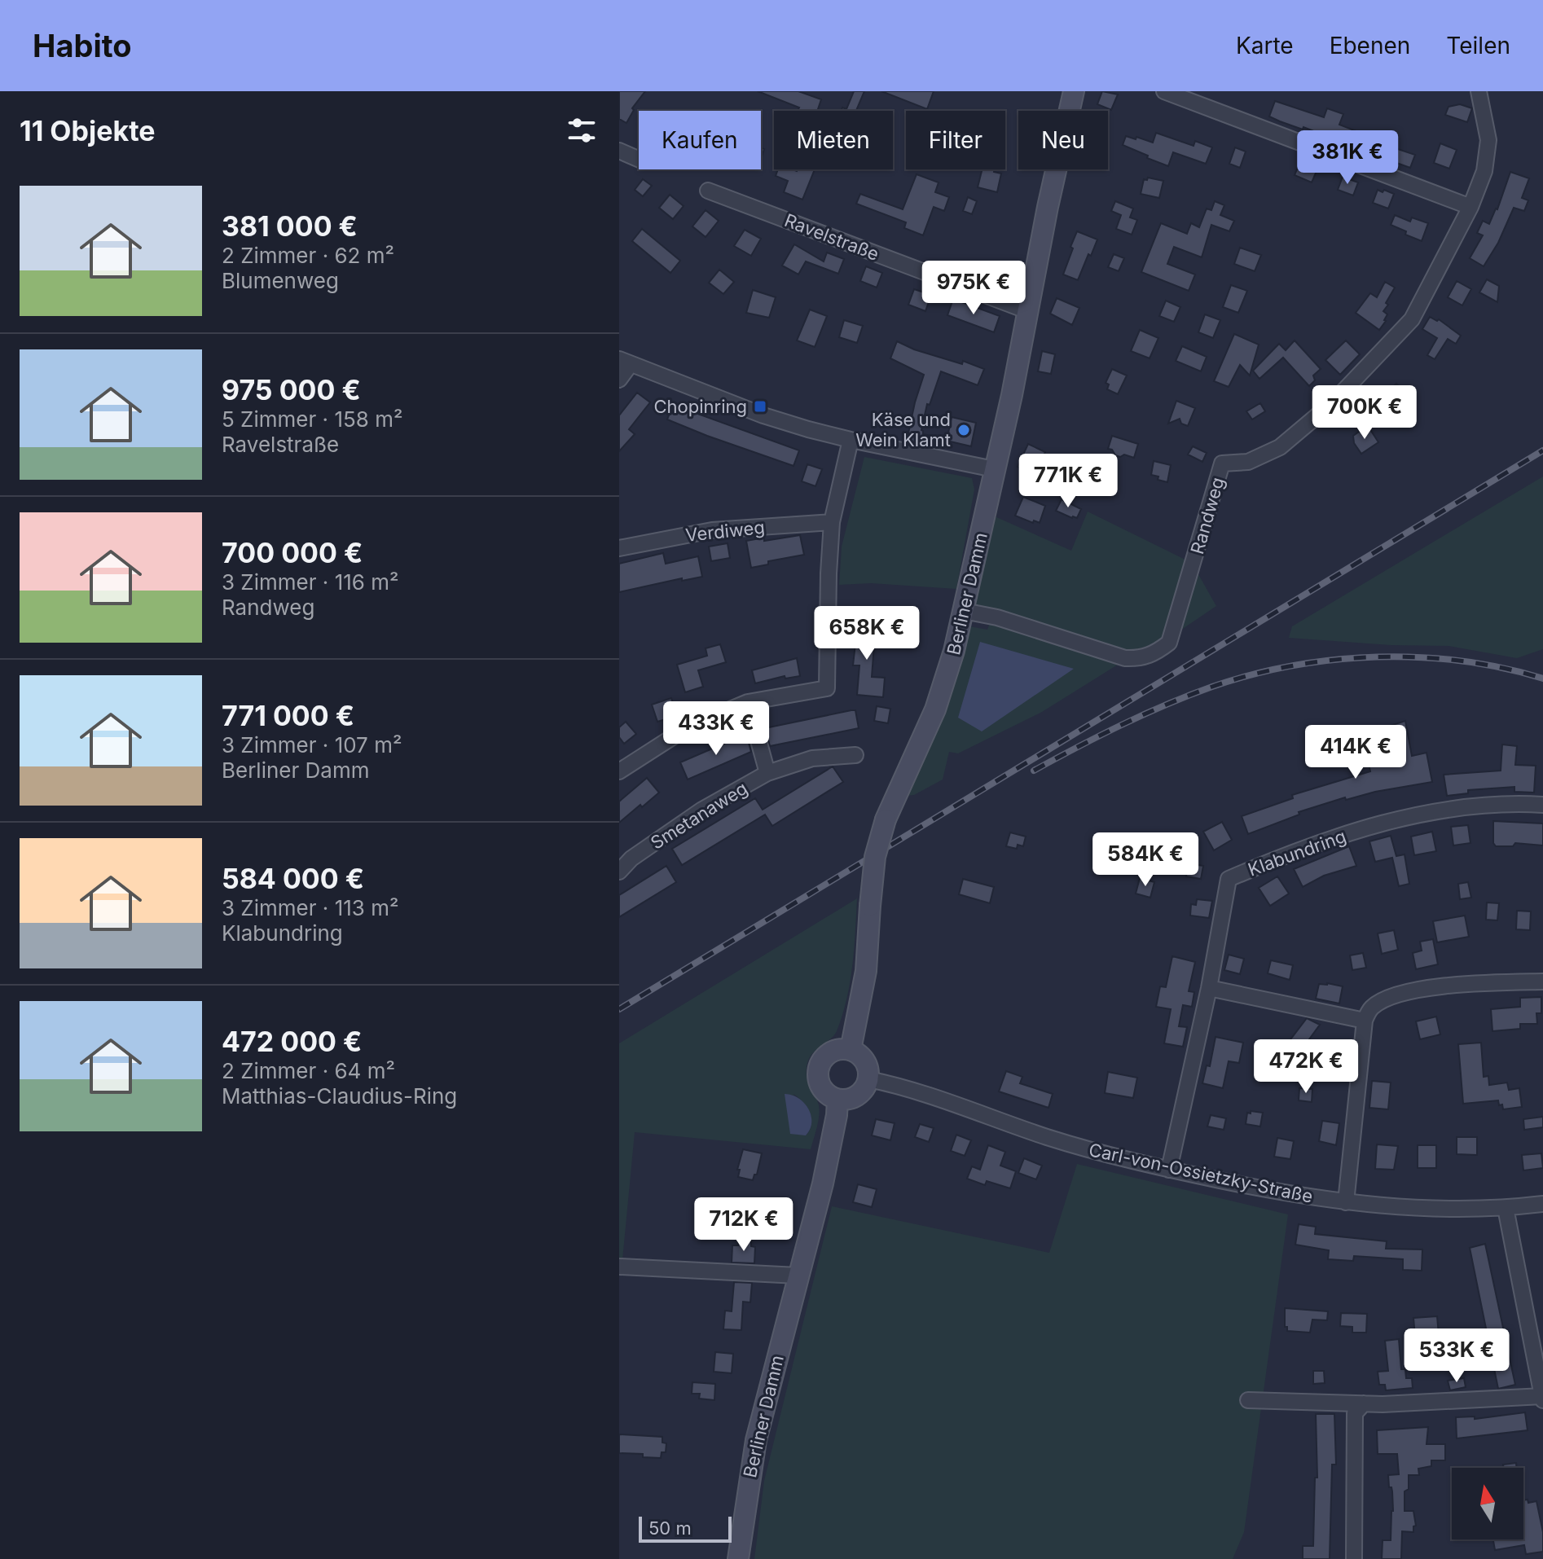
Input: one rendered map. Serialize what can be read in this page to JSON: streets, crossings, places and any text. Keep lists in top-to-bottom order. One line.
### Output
{"streets":{"main road":["Berliner Damm"],"street":["Ravelstraße","Randweg","Verdiweg","Smetanaweg","Klabundring","Carl-von-Ossietzky-Straße"]},"crossings":[["Ravelstraße","Berliner Damm"],["Randweg","Berliner Damm"],["Berliner Damm","Carl-von-Ossietzky-Straße"],["Klabundring","Carl-von-Ossietzky-Straße"]],"places":{"transit":["Chopinring"],"other":["Käse und Wein Klamt"]},"scale_bar":"50 m","north":"top","page":{"header":"Habito","nav":["Karte","Ebenen","Teilen"],"heading":"11 Objekte","chip":["Kaufen","Mieten","Filter","Neu"],"price":["381K €","975K €","700K €","771K €","658K €","433K €","414K €","584K €","472K €","712K €","533K €"],"list":[{"name":"381 000 €","note":"2 Zimmer · 62 m² · Blumenweg"},{"name":"975 000 €","note":"5 Zimmer · 158 m² · Ravelstraße"},{"name":"700 000 €","note":"3 Zimmer · 116 m² · Randweg"},{"name":"771 000 €","note":"3 Zimmer · 107 m² · Berliner Damm"},{"name":"584 000 €","note":"3 Zimmer · 113 m² · Klabundring"},{"name":"472 000 €","note":"2 Zimmer · 64 m² · Matthias-Claudius-Ring"}],"scale":"50 m"}}
